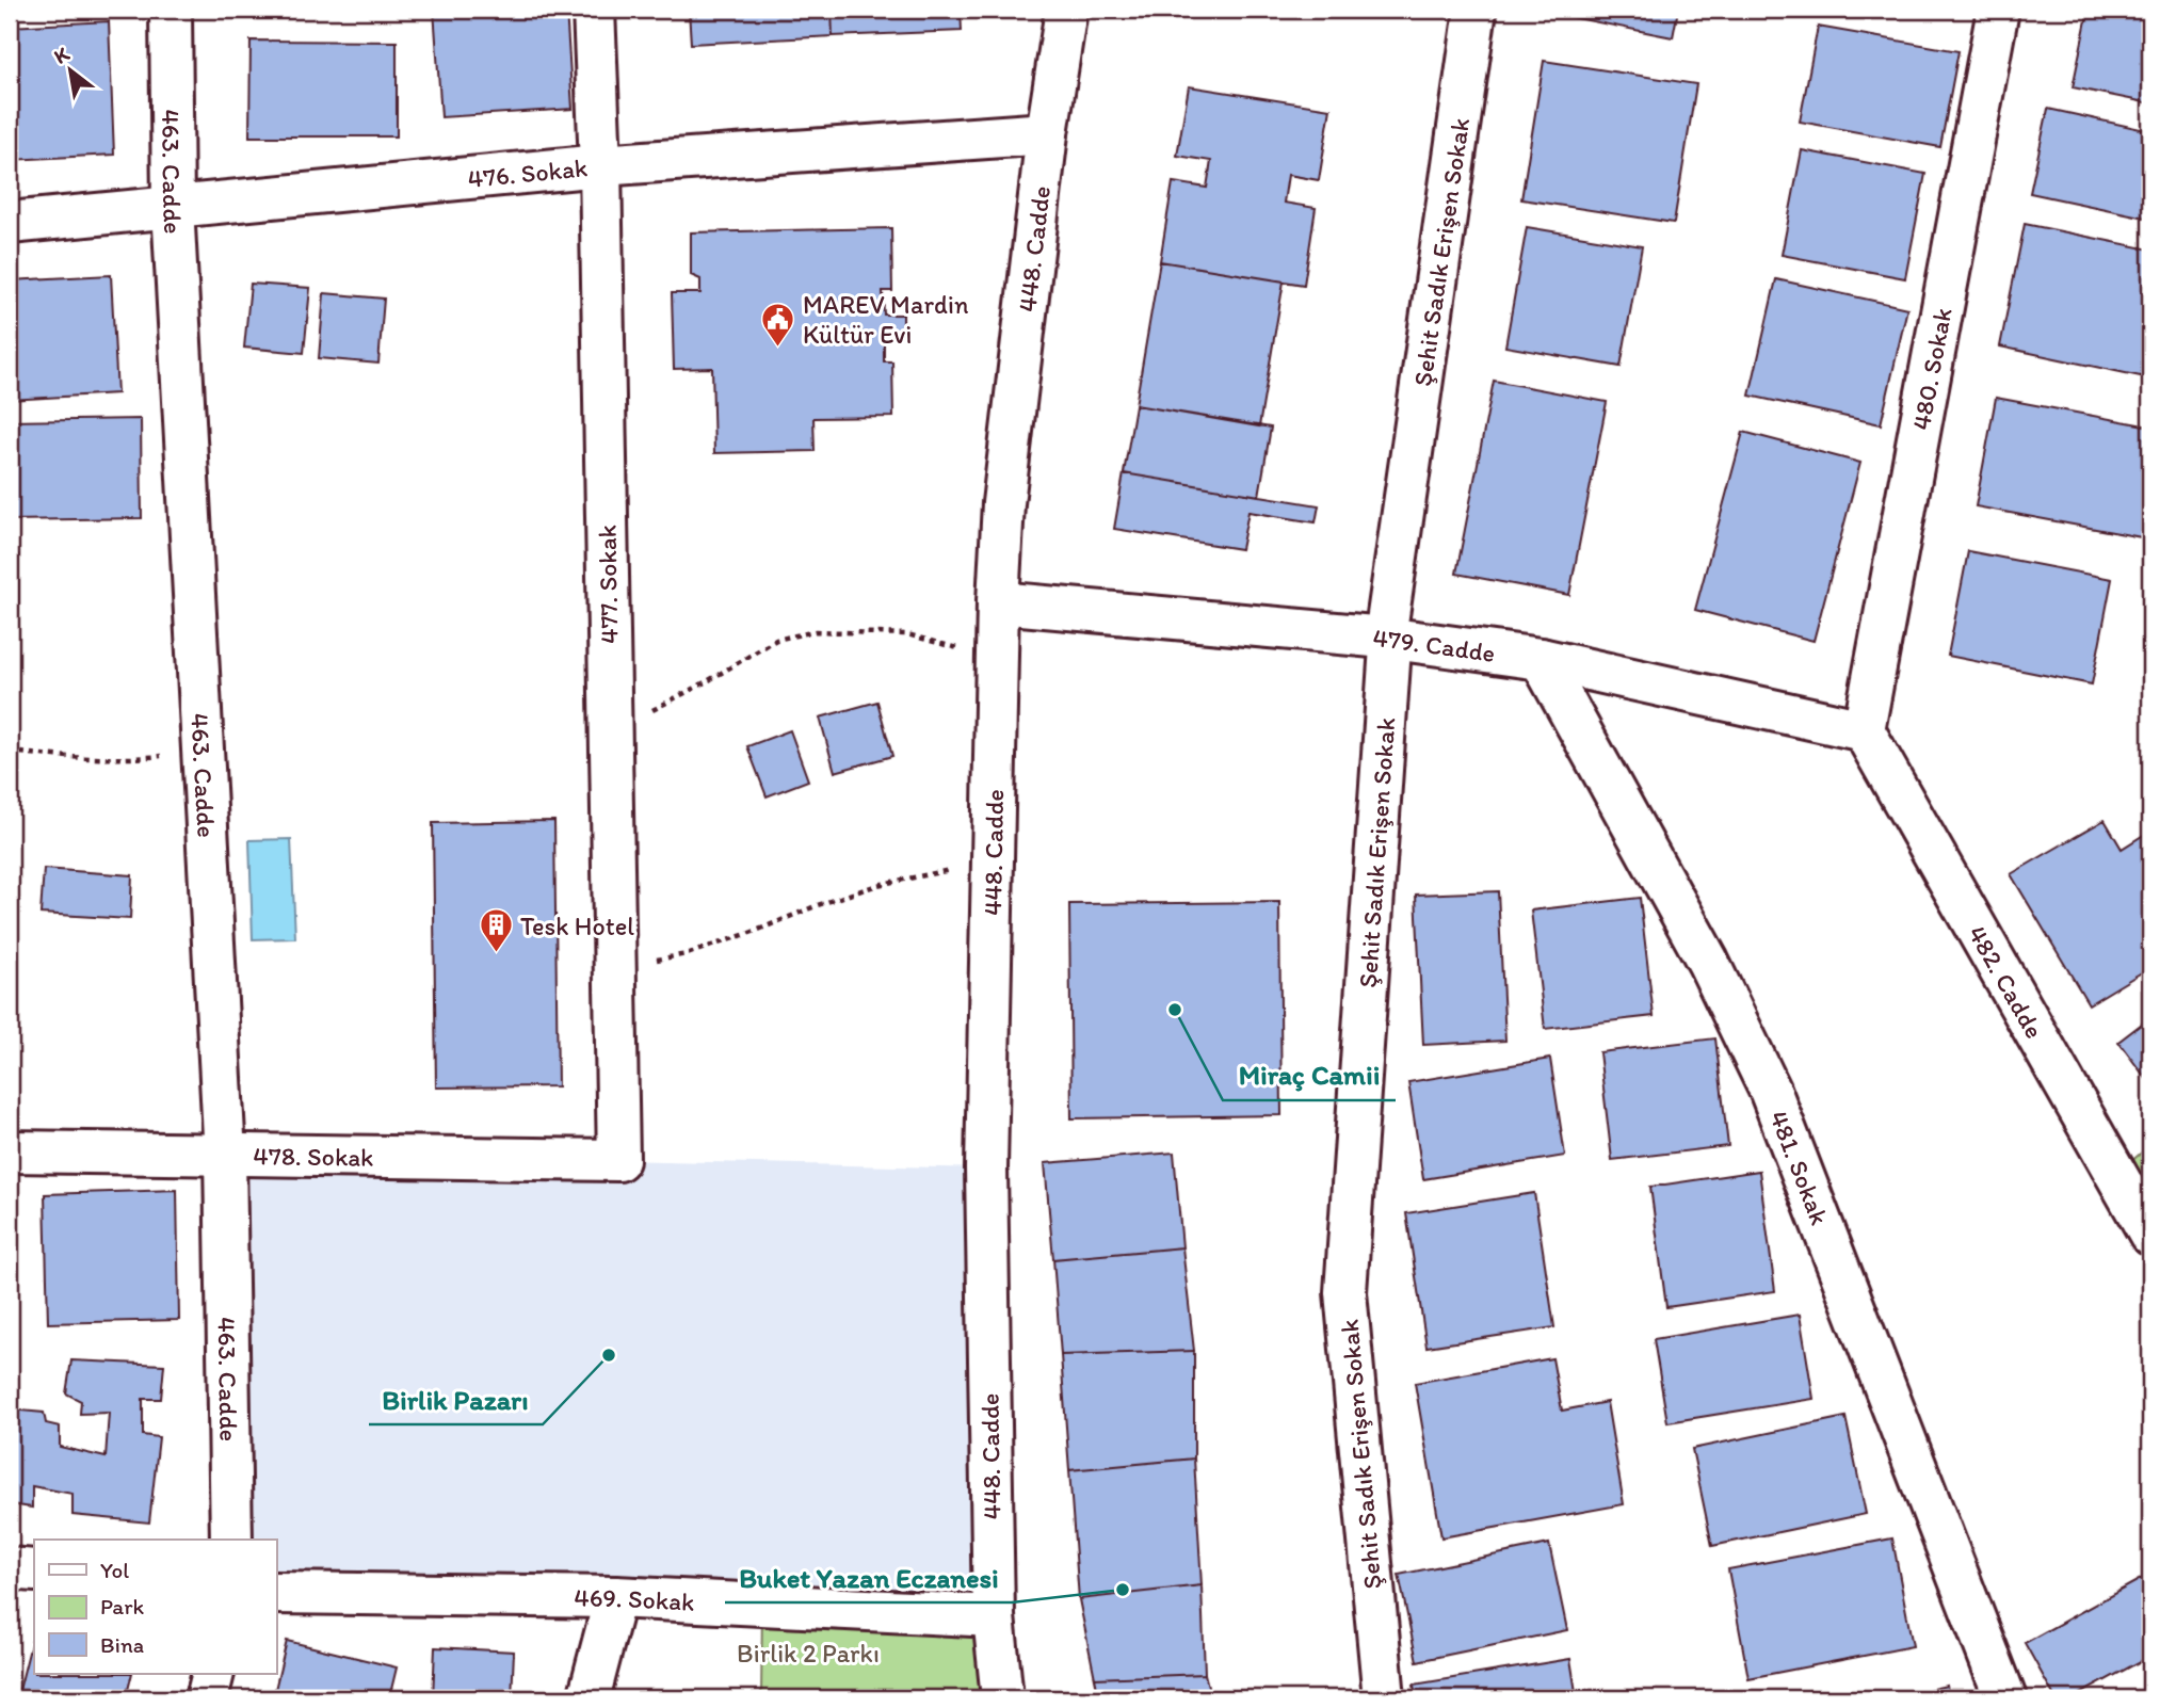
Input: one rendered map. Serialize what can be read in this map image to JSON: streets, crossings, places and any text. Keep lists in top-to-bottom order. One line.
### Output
{"streets":{"street":["463. Cadde","476. Sokak","448. Cadde","Şehit Sadık Erişen Sokak","480. Sokak","477. Sokak","479. Cadde","482. Cadde","478. Sokak","481. Sokak","469. Sokak"]},"crossings":[["463. Cadde","476. Sokak"],["463. Cadde","478. Sokak"],["476. Sokak","448. Cadde"],["476. Sokak","477. Sokak"],["448. Cadde","479. Cadde"],["448. Cadde","469. Sokak"],["Şehit Sadık Erişen Sokak","479. Cadde"],["480. Sokak","479. Cadde"],["480. Sokak","482. Cadde"],["477. Sokak","478. Sokak"],["479. Cadde","482. Cadde"],["479. Cadde","481. Sokak"]],"parks":["Birlik 2 Parkı"],"places":{"public building":["MAREV Mardin Kültür Evi"],"building":["Tesk Hotel"],"other":["Miraç Camii","Birlik Pazarı","Buket Yazan Eczanesi"]},"legend":["Yol","Park","Bina"],"north":"top left"}
